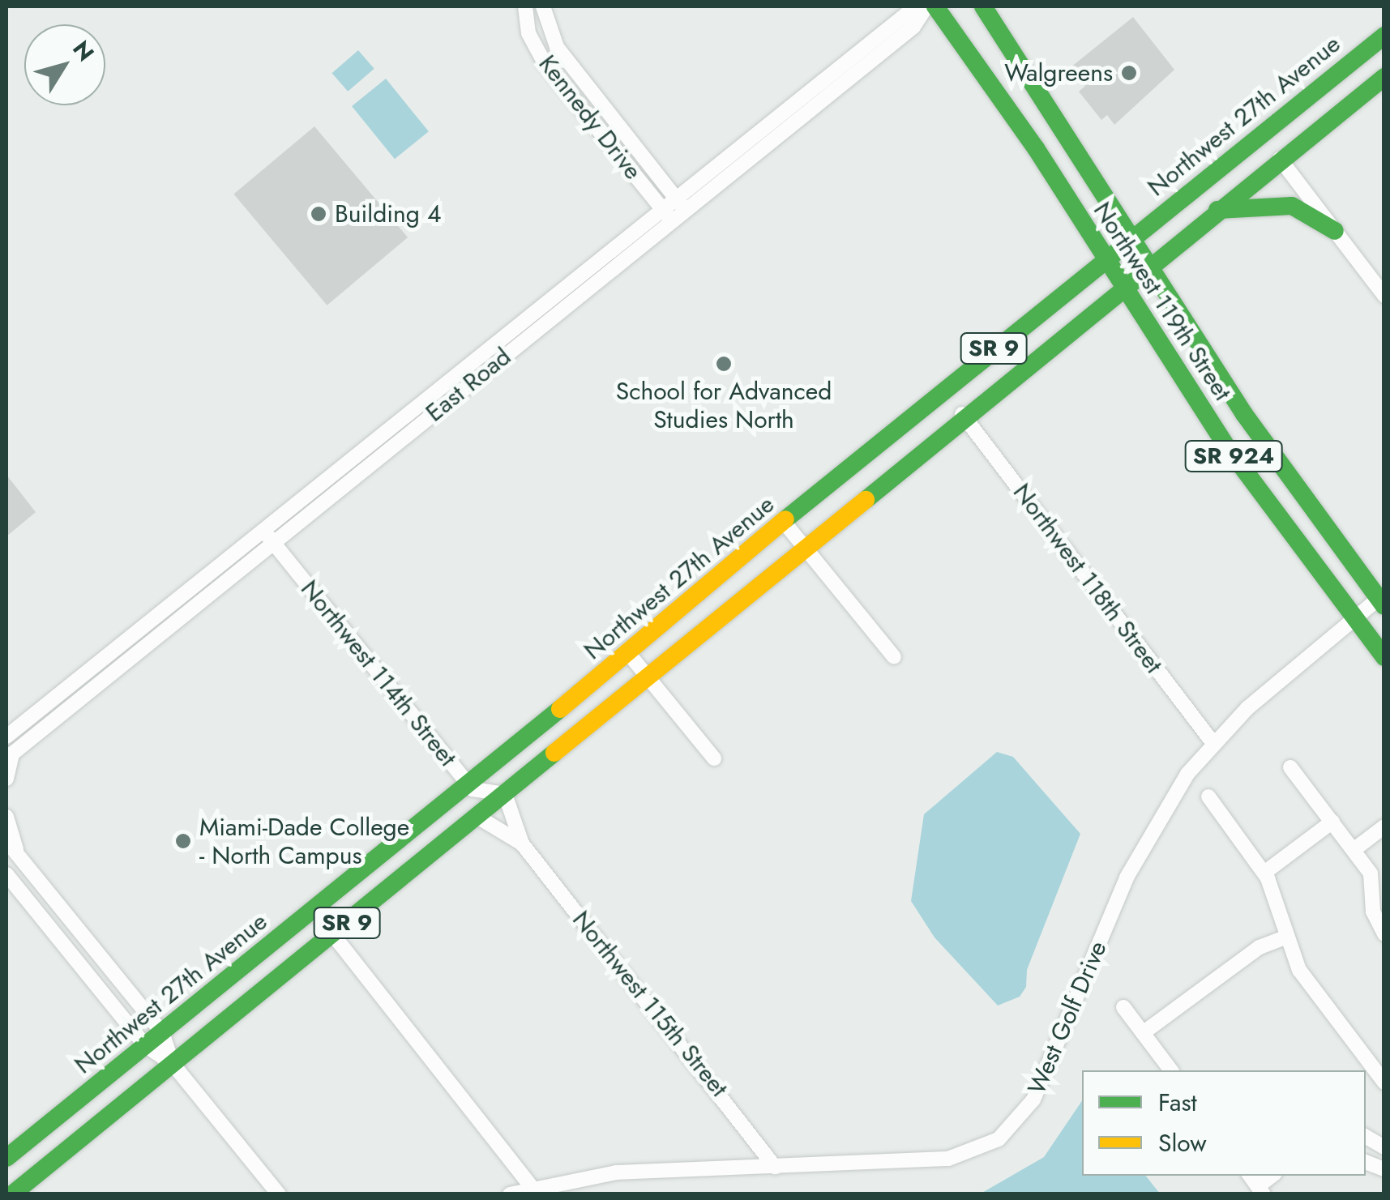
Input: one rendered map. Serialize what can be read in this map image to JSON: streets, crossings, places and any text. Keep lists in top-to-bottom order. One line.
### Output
{"streets":{"main road":["Northwest 27th Avenue","Northwest 119th Street","SR 9","SR 924"],"street":["Kennedy Drive","East Road","Northwest 118th Street","Northwest 114th Street","Northwest 115th Street","West Golf Drive"]},"crossings":[["Northwest 27th Avenue","Northwest 119th Street"],["Northwest 27th Avenue","Northwest 114th Street"],["Kennedy Drive","East Road"],["Northwest 119th Street","SR 9"],["Northwest 119th Street","West Golf Drive"],["SR 9","Northwest 118th Street"],["SR 9","Northwest 114th Street"],["SR 9","Northwest 115th Street"],["East Road","Northwest 114th Street"],["Northwest 118th Street","West Golf Drive"],["Northwest 114th Street","Northwest 115th Street"],["Northwest 115th Street","West Golf Drive"]],"places":["Walgreens","Building 4","School for Advanced Studies North","Miami-Dade College - North Campus"],"legend":["Fast","Slow"],"north":"top right"}
